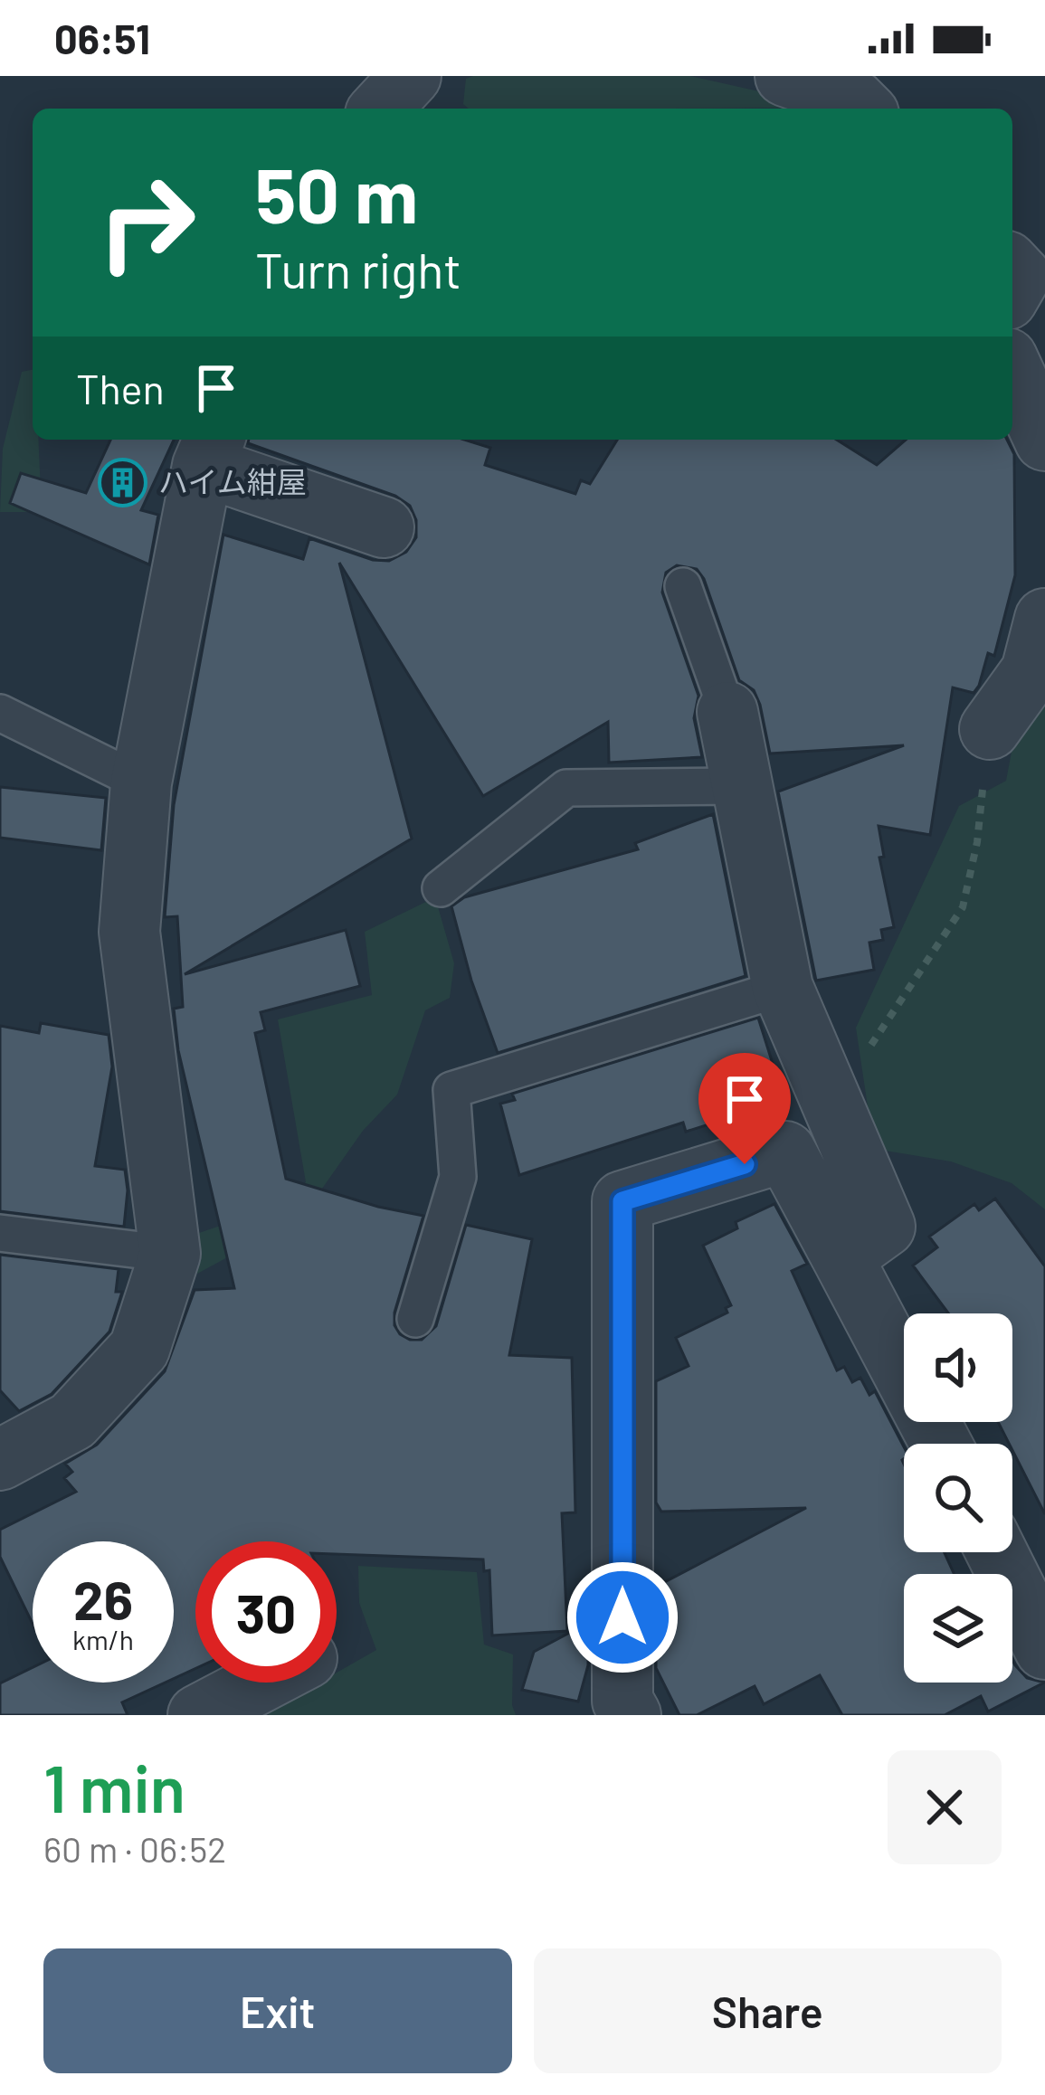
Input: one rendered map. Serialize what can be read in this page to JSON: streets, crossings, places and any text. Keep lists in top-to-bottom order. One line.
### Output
{"places":{"building":["ハイム紺屋"]},"page":{"status":"06:51","turn":["50 m","Turn right"],"then":"Then","speed":"26 km/h","limit":"30","heading":["1 min","60 m · 06:52"],"buttons":["Exit","Share"]}}
